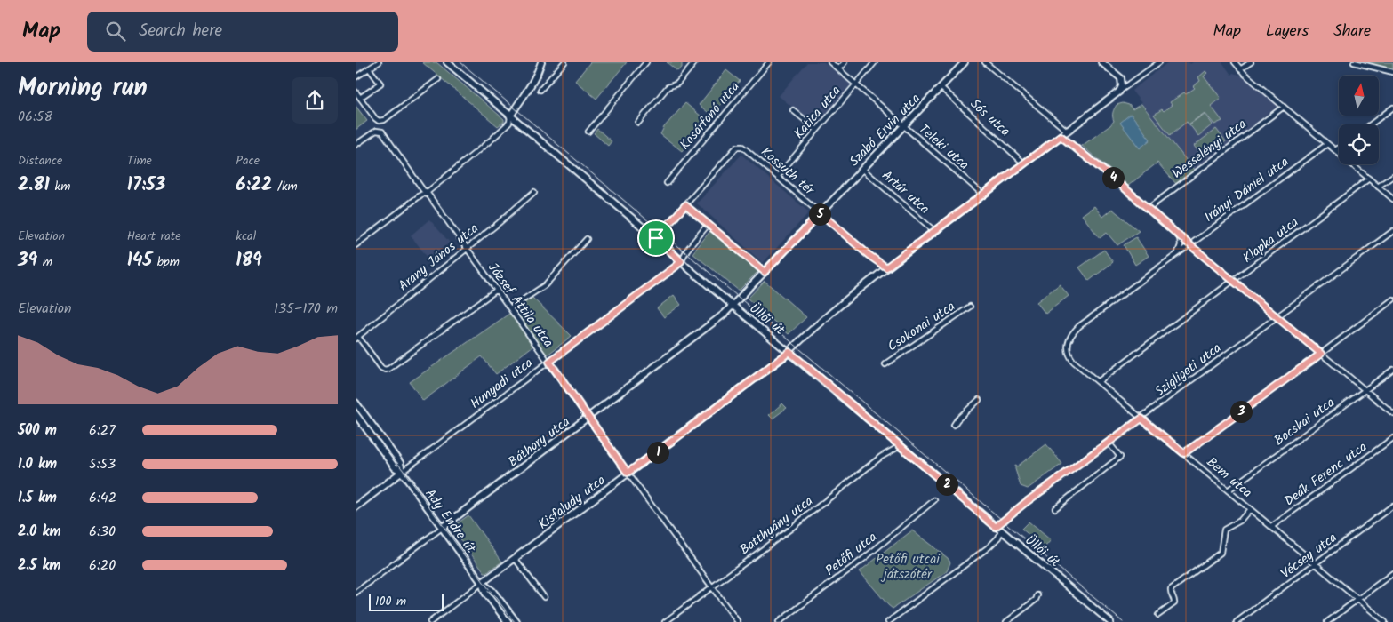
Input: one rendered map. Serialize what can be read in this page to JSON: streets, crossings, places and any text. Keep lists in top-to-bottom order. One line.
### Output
{"streets":{"main road":["Szabó Ervin utca","Üllői út","Hunyadi utca","Báthory utca","Kisfaludy utca","Ady Endre út"],"street":["Katica utca","Kosárfonó utca","Sós utca","Teleki utca","Wesselényi utca","Kossuth tér","Irányi Dániel utca","Artúr utca","Klapka utca","Arany János utca","József Attila utca","Csokonai utca","Szigligeti utca","Bocskai utca","Deák Ferenc utca","Bem utca","Batthyány utca","Petőfi utca","Vécsey utca"]},"crossings":[["Katica utca","Teleki utca"],["Katica utca","Kossuth tér"],["Sós utca","Szabó Ervin utca"],["Sós utca","Kisfaludy utca"],["Szabó Ervin utca","Teleki utca"],["Szabó Ervin utca","Kossuth tér"],["Szabó Ervin utca","Artúr utca"],["Teleki utca","Kisfaludy utca"],["Kossuth tér","Üllői út"],["Kossuth tér","Kisfaludy utca"],["Irányi Dániel utca","Bem utca"],["Artúr utca","Kisfaludy utca"],["Klapka utca","Bem utca"],["Arany János utca","József Attila utca"],["József Attila utca","Hunyadi utca"],["József Attila utca","Báthory utca"],["József Attila utca","Kisfaludy utca"],["József Attila utca","Batthyány utca"],["Üllői út","Szigligeti utca"],["Üllői út","Hunyadi utca"],["Üllői út","Báthory utca"],["Üllői út","Kisfaludy utca"],["Üllői út","Batthyány utca"],["Szigligeti utca","Bem utca"],["Hunyadi utca","Ady Endre út"],["Bocskai utca","Bem utca"],["Báthory utca","Ady Endre út"],["Deák Ferenc utca","Bem utca"],["Bem utca","Vécsey utca"],["Kisfaludy utca","Ady Endre út"]],"parks":["Petőfi utcai játszótér"],"scale_bar":"100 m","north":"top","page":{"header":"Map","search":"Search here","nav":["Map","Layers","Share"],"heading":["Morning run","06:58"],"stats":[["Distance","2.81 km"],["Time","17:53"],["Pace","6:22 /km"],["Elevation","39 m"],["Heart rate","145 bpm"],["kcal","189"]],"pins":["4","5","3","1","2"],"chart":["Elevation","135–170 m"],"list":[{"name":"500 m","note":"6:27"},{"name":"1.0 km","note":"5:53"},{"name":"1.5 km","note":"6:42"},{"name":"2.0 km","note":"6:30"},{"name":"2.5 km","note":"6:20"}],"scale":"100 m"}}
